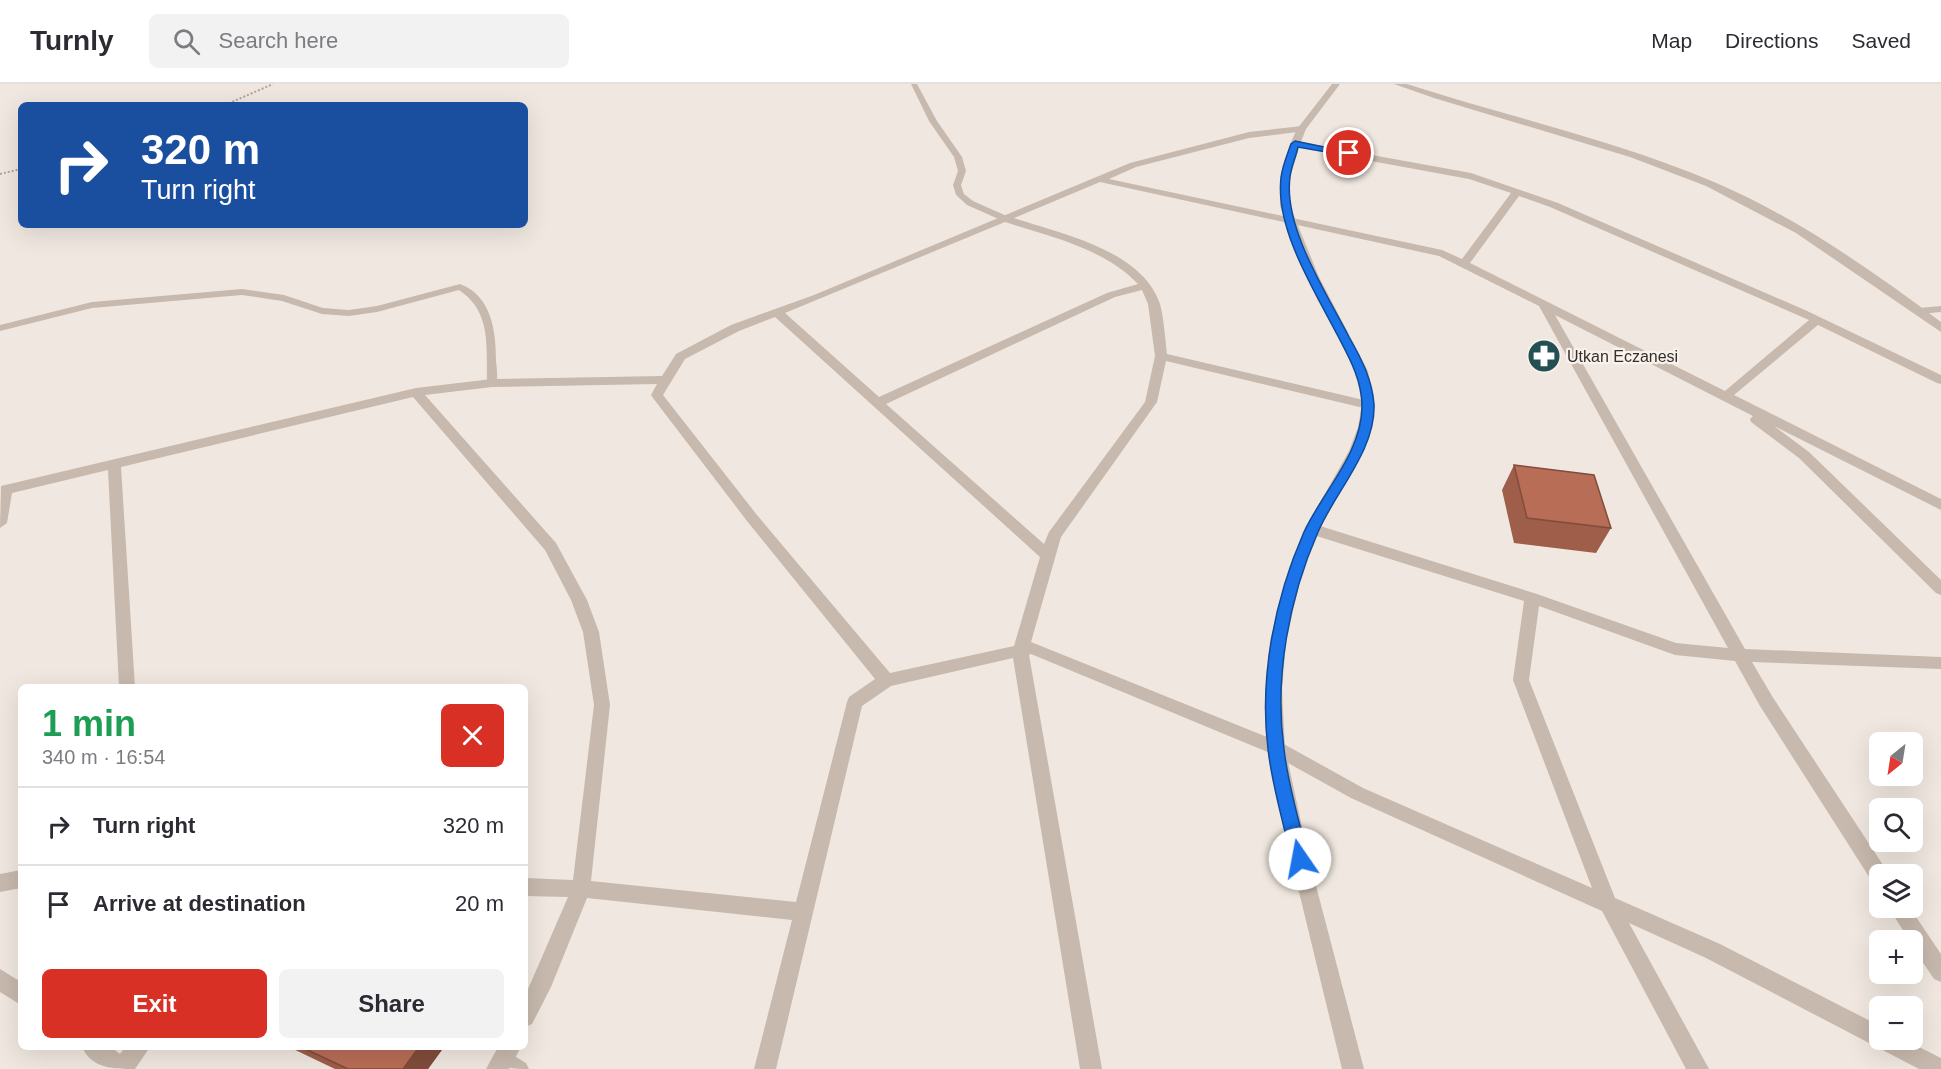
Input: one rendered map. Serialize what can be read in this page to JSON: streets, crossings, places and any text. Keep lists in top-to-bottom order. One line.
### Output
{"places":{"pharmacy":["Utkan Eczanesi"]},"north":"bottom left","page":{"header":"Turnly","search":"Search here","nav":["Map","Directions","Saved"],"turn":["320 m","Turn right"],"heading":["1 min","340 m · 16:54"],"map_buttons":["+","−"],"list":[{"name":"Turn right","value":"320 m"},{"name":"Arrive at destination","value":"20 m"}],"buttons":["Exit","Share"]}}
